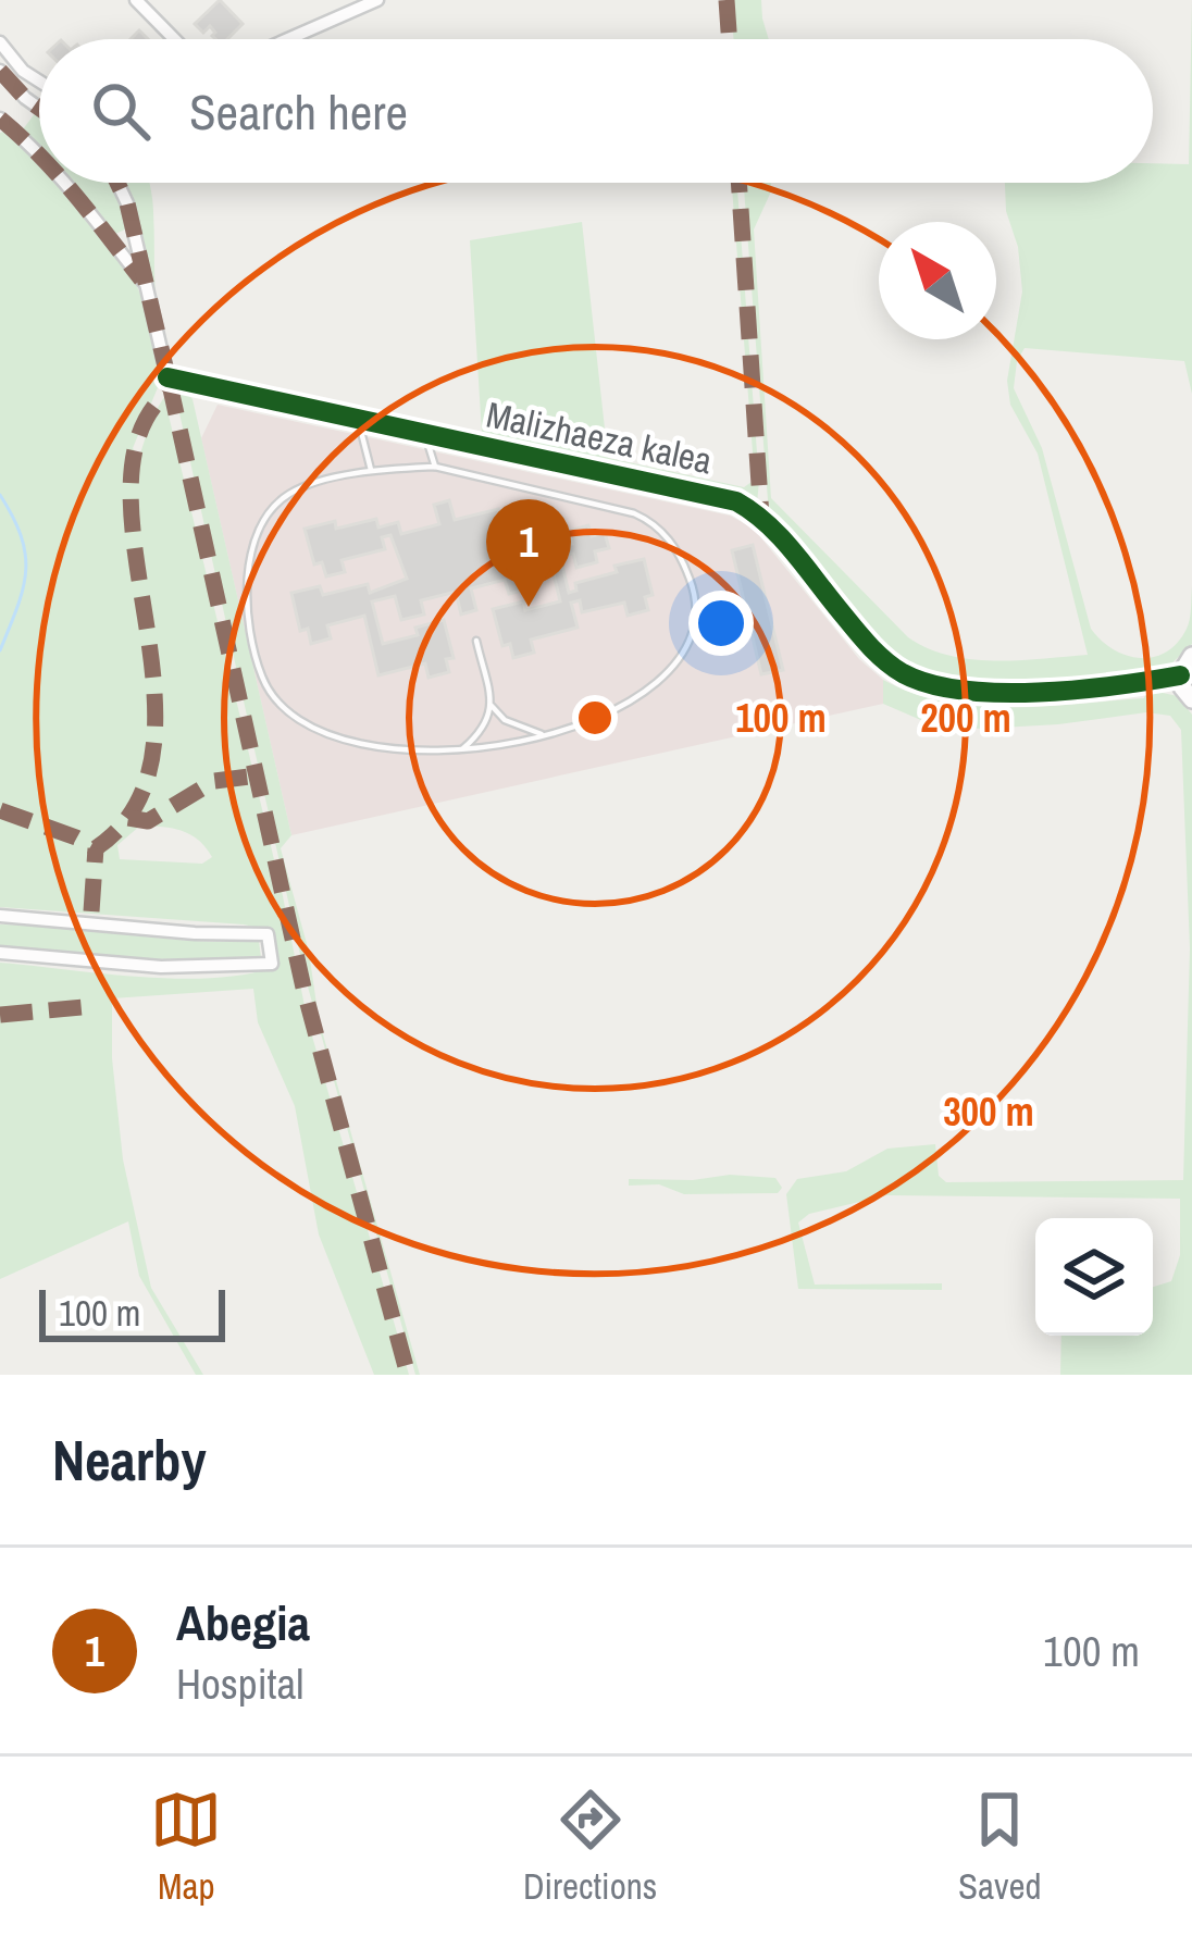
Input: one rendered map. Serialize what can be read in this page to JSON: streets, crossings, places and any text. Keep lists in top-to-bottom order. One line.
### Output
{"streets":{"street":["Malizhaeza kalea"]},"scale_bar":"100 m","north":"top left","page":{"search":"Search here","pins":"1","scale":"100 m","heading":"Nearby","list":[{"mark":"1","name":"Abegia","note":"Hospital","value":"100 m"}],"nav":["Map","Directions","Saved"]},"rings":["100 m","200 m","300 m"]}
